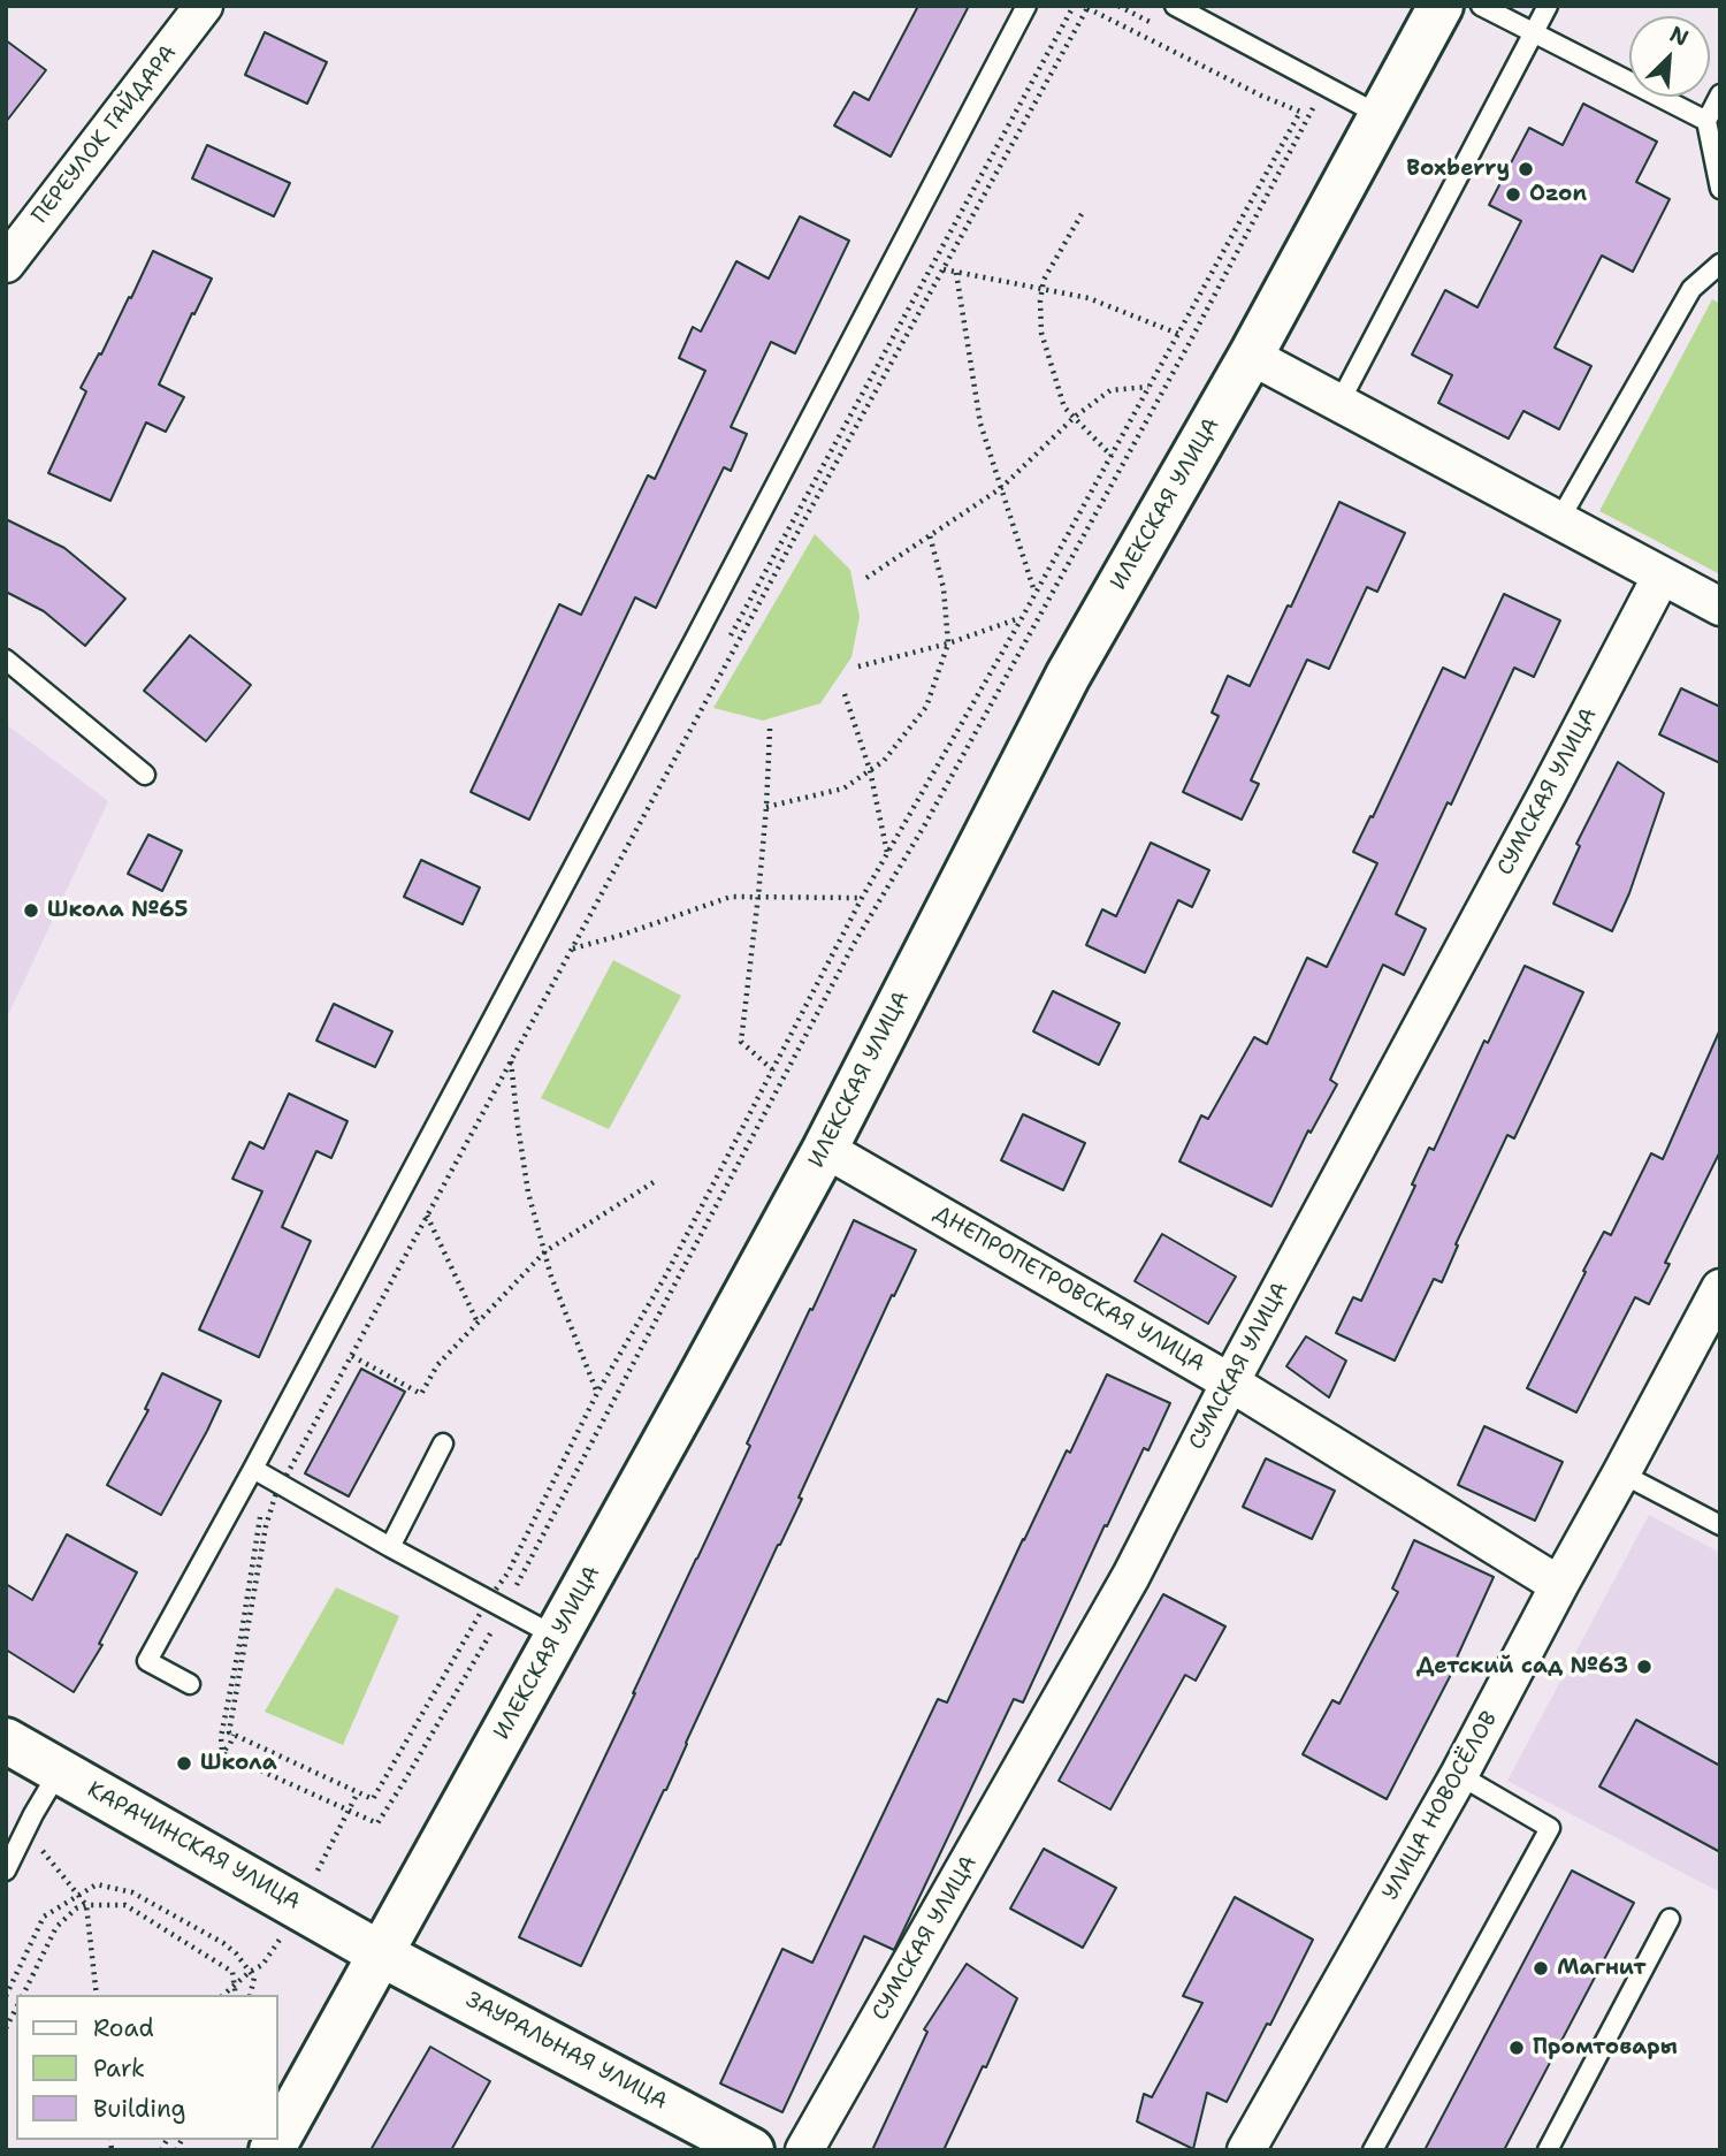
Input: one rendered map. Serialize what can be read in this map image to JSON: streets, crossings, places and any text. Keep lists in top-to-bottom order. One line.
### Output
{"streets":{"street":["ПЕРЕУЛОК ГАЙДАРА","ИЛЕКСКАЯ УЛИЦА","СУМСКАЯ УЛИЦА","ДНЕПРОПЕТРОВСКАЯ УЛИЦА","УЛИЦА НОВОСЁЛОВ","КАРАЧИНСКАЯ УЛИЦА","ЗАУРАЛЬНАЯ УЛИЦА"]},"crossings":[["ИЛЕКСКАЯ УЛИЦА","ДНЕПРОПЕТРОВСКАЯ УЛИЦА"],["ИЛЕКСКАЯ УЛИЦА","КАРАЧИНСКАЯ УЛИЦА"],["ИЛЕКСКАЯ УЛИЦА","ЗАУРАЛЬНАЯ УЛИЦА"],["СУМСКАЯ УЛИЦА","ДНЕПРОПЕТРОВСКАЯ УЛИЦА"],["ДНЕПРОПЕТРОВСКАЯ УЛИЦА","УЛИЦА НОВОСЁЛОВ"],["КАРАЧИНСКАЯ УЛИЦА","ЗАУРАЛЬНАЯ УЛИЦА"]],"places":["Boxberry","Ozon","Школа №65","Детский сад №63","Школа","Магнит","Промтовары"],"legend":["Road","Park","Building"],"north":"top right"}
